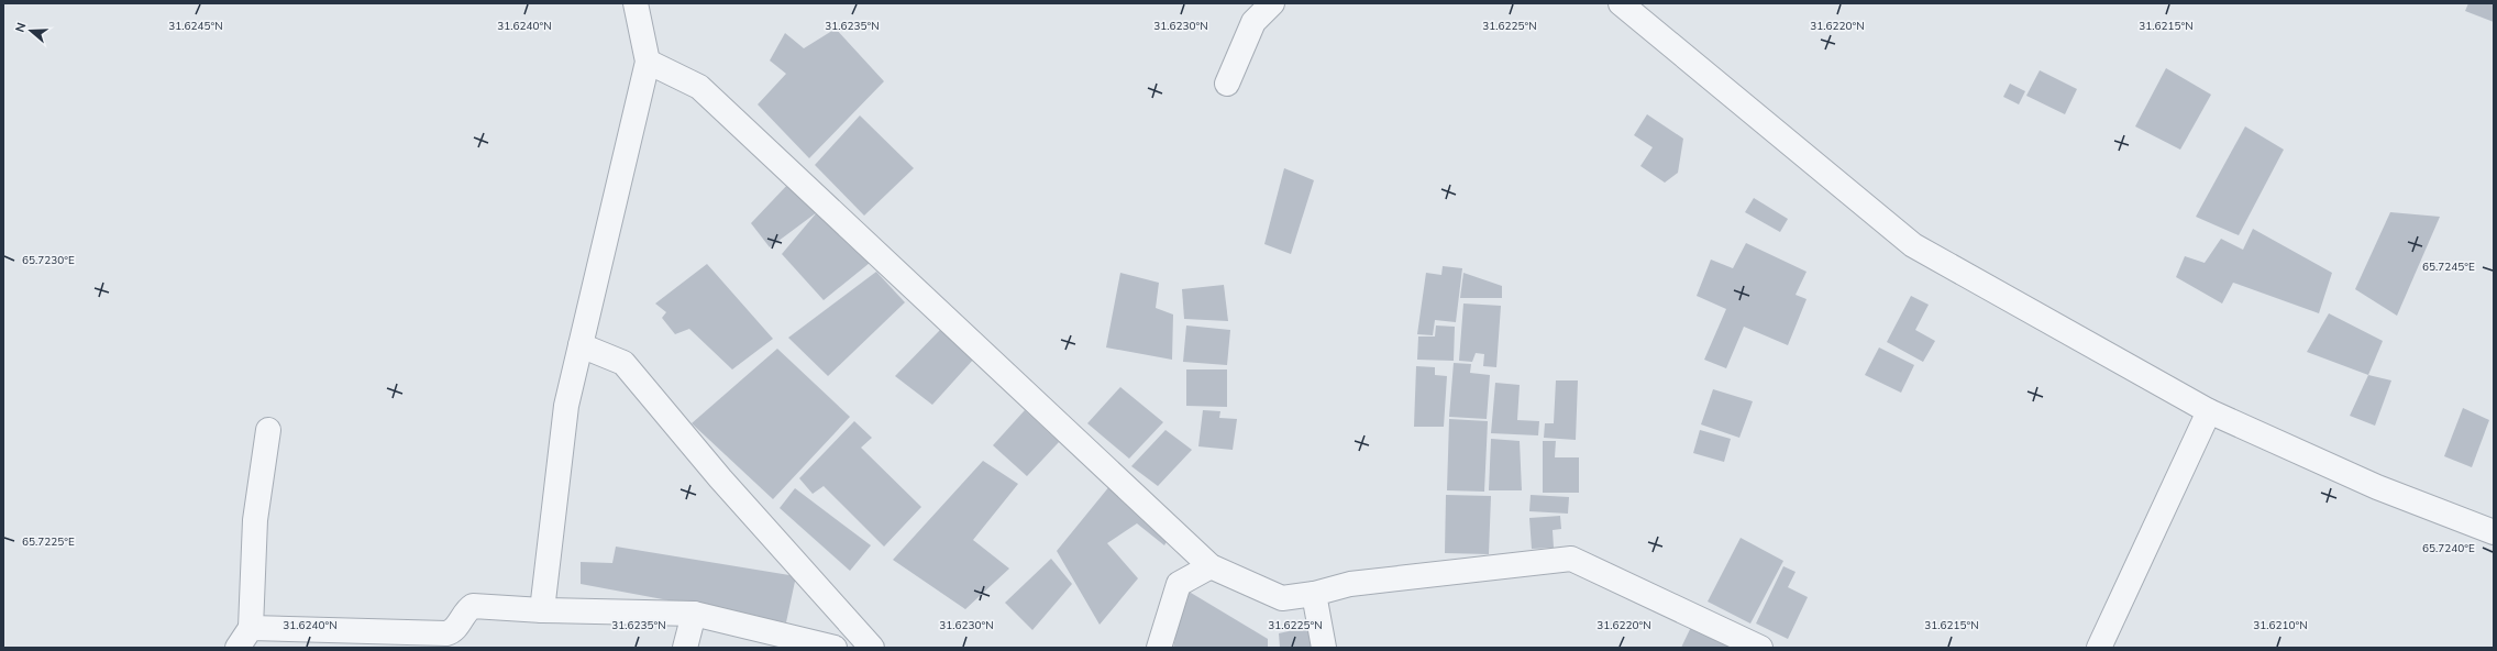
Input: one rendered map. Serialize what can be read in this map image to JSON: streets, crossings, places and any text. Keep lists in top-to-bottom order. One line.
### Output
{"north":"left","coordinates":["31.6245°N","31.6240°N","31.6235°N","31.6230°N","31.6225°N","31.6220°N","31.6215°N","65.7230°E","65.7245°E","65.7225°E","65.7240°E","31.6210°N"]}
